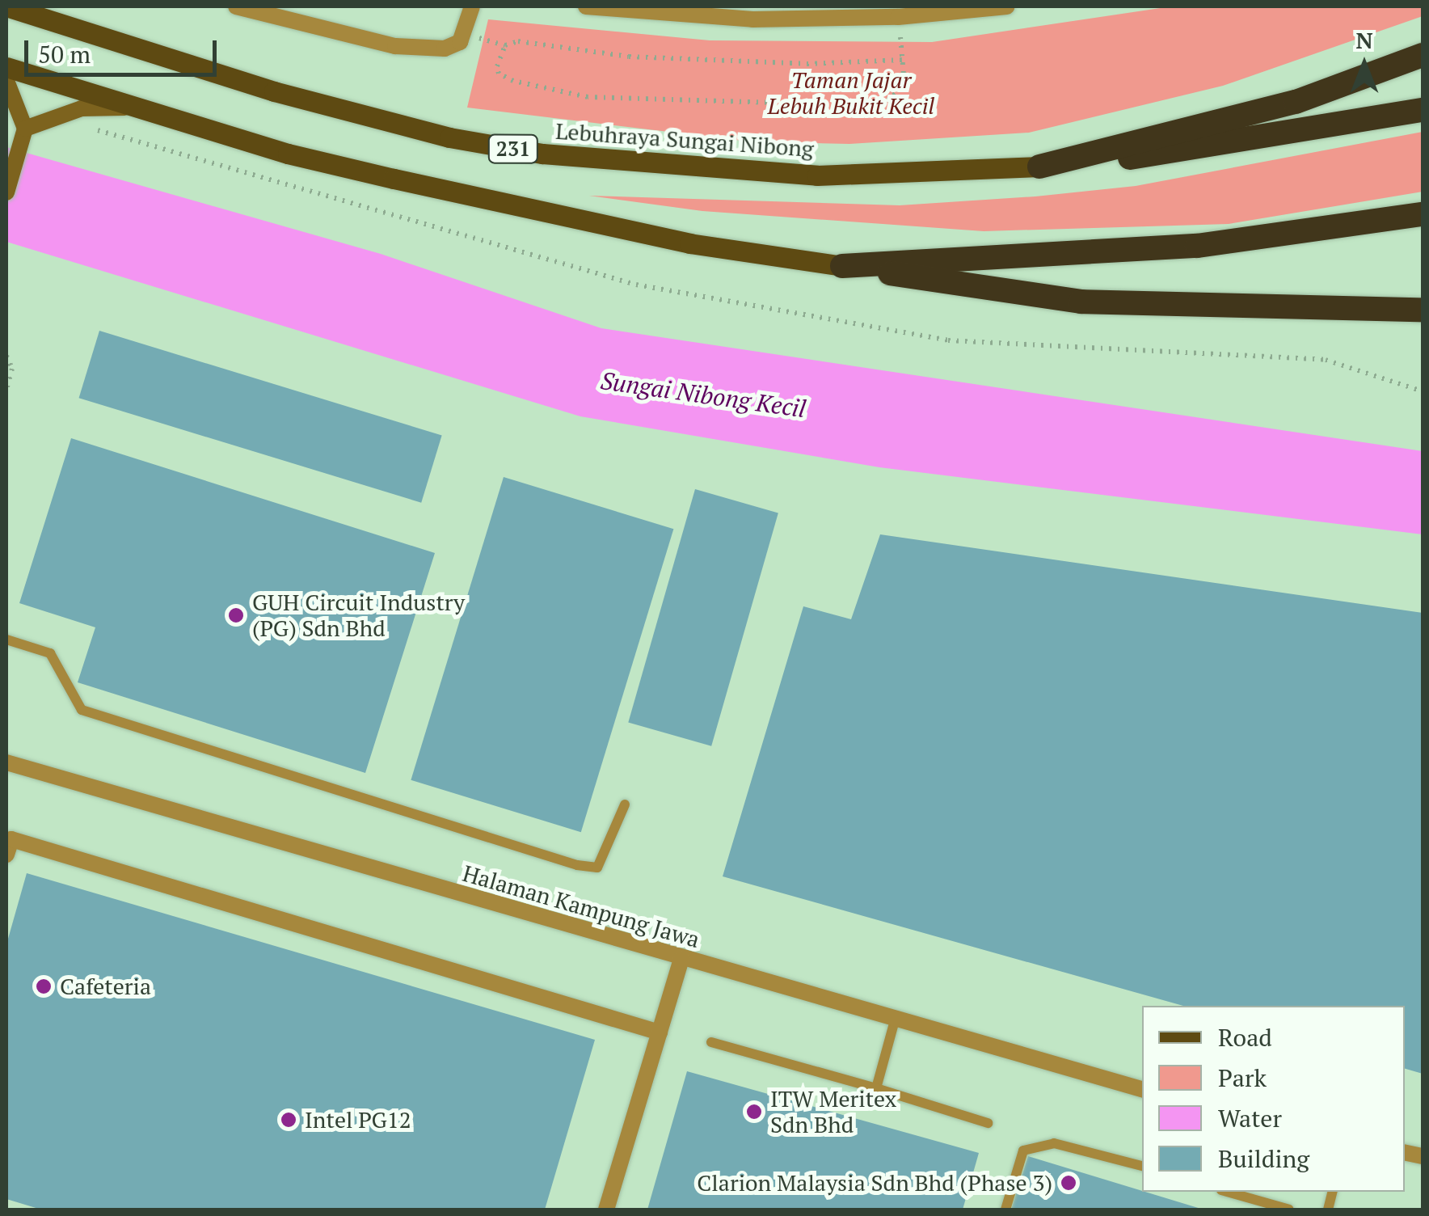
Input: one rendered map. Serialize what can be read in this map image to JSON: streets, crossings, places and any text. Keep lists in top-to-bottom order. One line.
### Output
{"streets":{"main road":["Lebuhraya Sungai Nibong","231"],"street":["Halaman Kampung Jawa"]},"water":["Sungai Nibong Kecil"],"parks":["Taman Jajar Lebuh Bukit Kecil"],"places":["GUH Circuit Industry (PG) Sdn Bhd","Cafeteria","ITW Meritex Sdn Bhd","Intel PG12","Clarion Malaysia Sdn Bhd (Phase 3)"],"legend":["Road","Park","Water","Building"],"scale_bar":"50 m","north":"top"}
